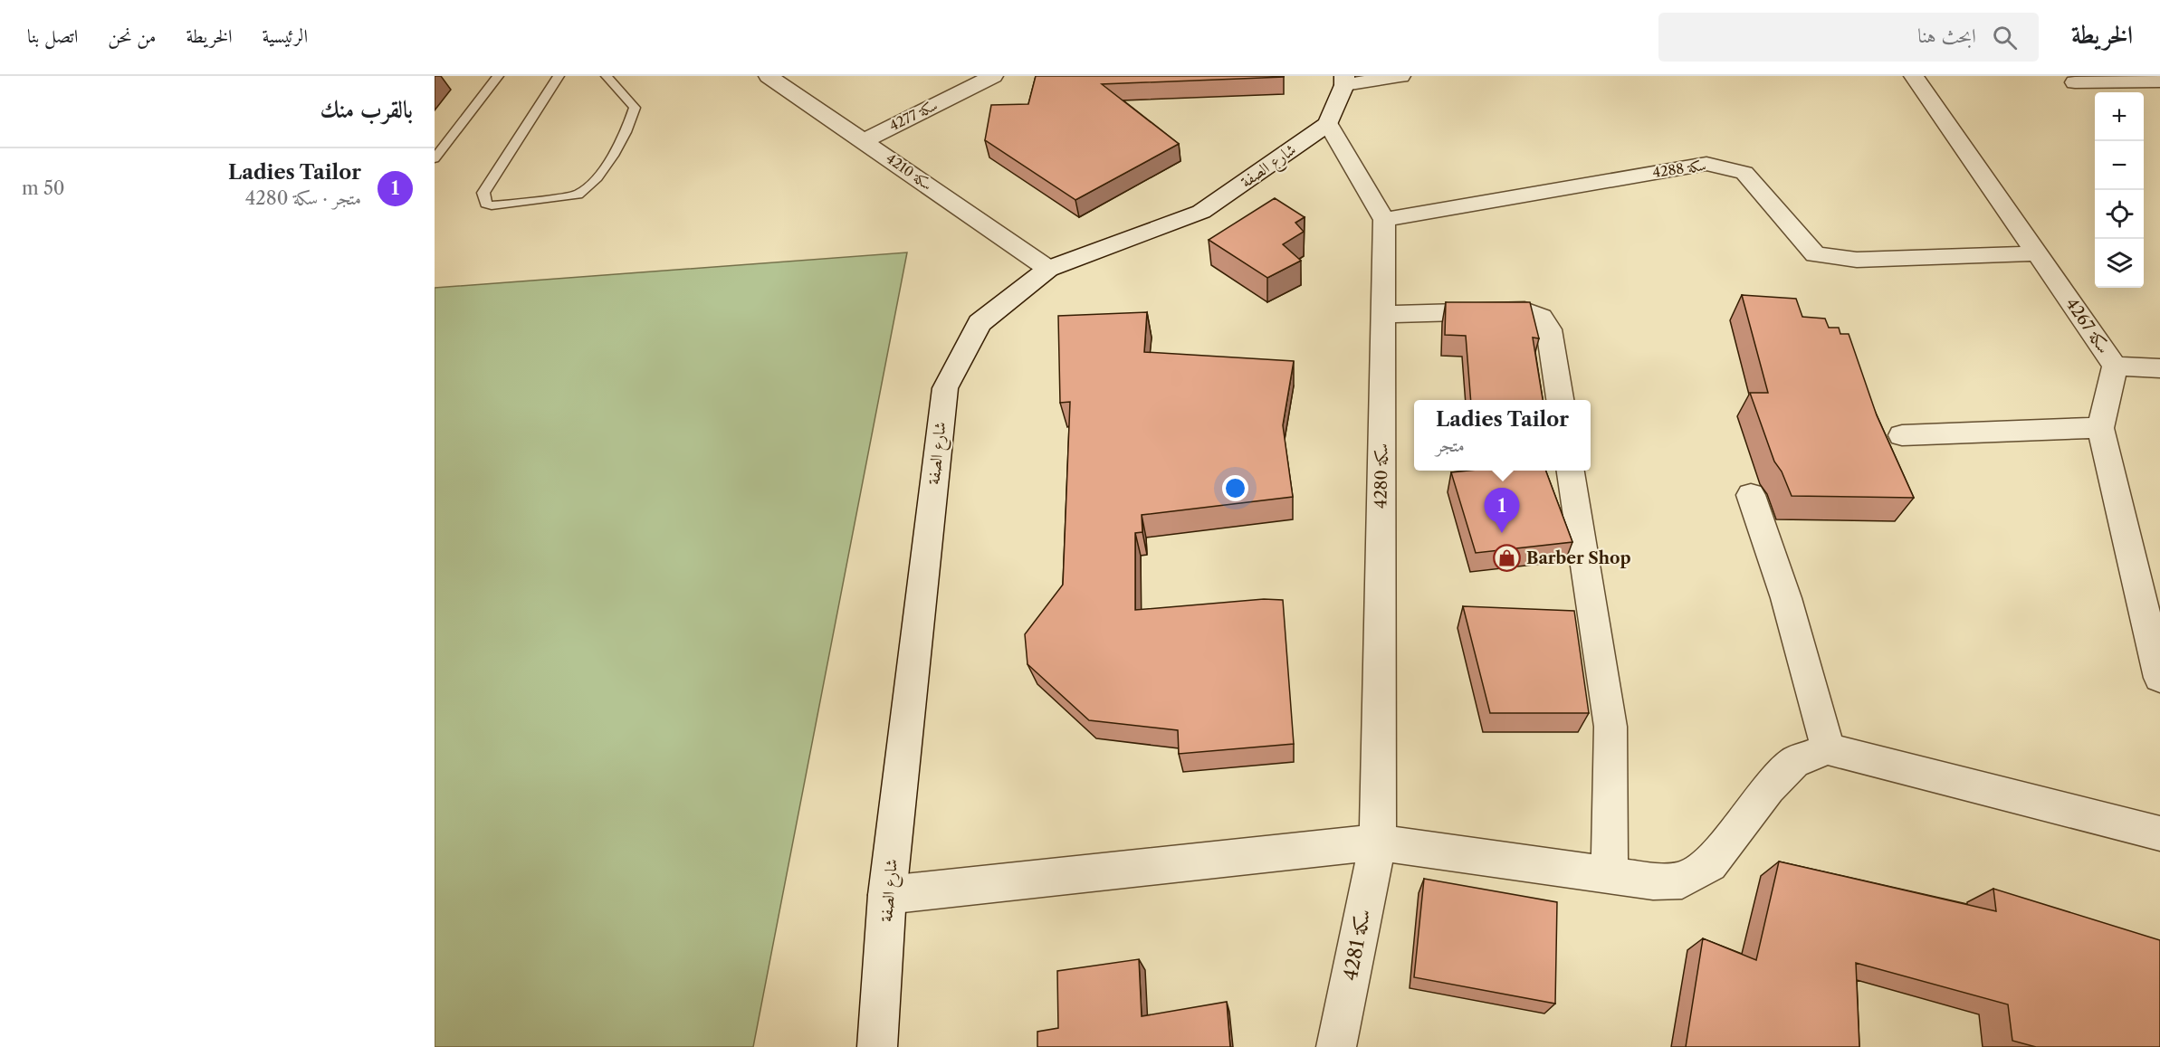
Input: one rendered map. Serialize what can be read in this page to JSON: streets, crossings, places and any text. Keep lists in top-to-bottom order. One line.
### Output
{"streets":{"street":["سكة 4277","شارع الصفة","سكة 4288","سكة 4210","سكة 4267","سكة 4280","سكة 4281"]},"crossings":[["سكة 4277","سكة 4210"],["شارع الصفة","سكة 4210"],["سكة 4288","سكة 4267"],["سكة 4288","سكة 4280"],["سكة 4280","سكة 4281"]],"places":{"shop":["Barber Shop"]},"page":{"header":"الخريطة","search":"ابحث هنا","nav":["الرئيسية","الخريطة","من نحن","اتصل بنا"],"heading":"بالقرب منك","map_buttons":["+","−"],"list":[{"mark":"1","name":"Ladies Tailor","note":"متجر · سكة 4280","value":"50 m"}],"popup":["Ladies Tailor","متجر"],"pins":"1"}}
